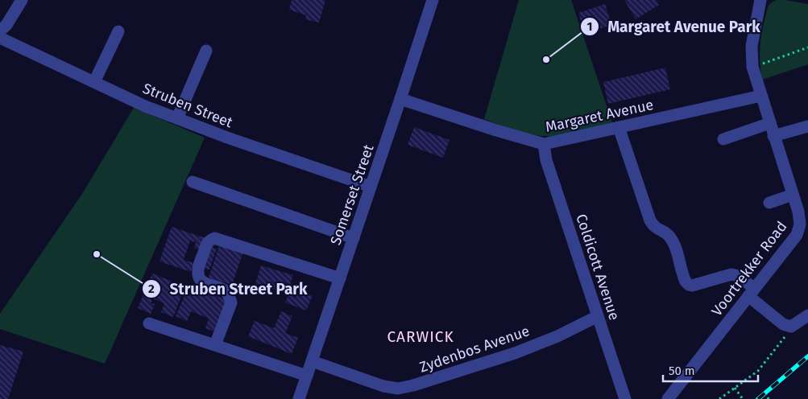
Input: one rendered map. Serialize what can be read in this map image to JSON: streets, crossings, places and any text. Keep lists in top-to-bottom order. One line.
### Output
{"streets":{"street":["Struben Street","Margaret Avenue","Somerset Street","Coldicott Avenue","Voortrekker Road","Zydenbos Avenue"]},"crossings":[["Struben Street","Somerset Street"],["Margaret Avenue","Somerset Street"],["Margaret Avenue","Coldicott Avenue"],["Margaret Avenue","Voortrekker Road"],["Somerset Street","Zydenbos Avenue"],["Coldicott Avenue","Zydenbos Avenue"]],"districts":["CARWICK"],"places":["Margaret Avenue Park","Struben Street Park"],"scale_bar":"50 m"}
